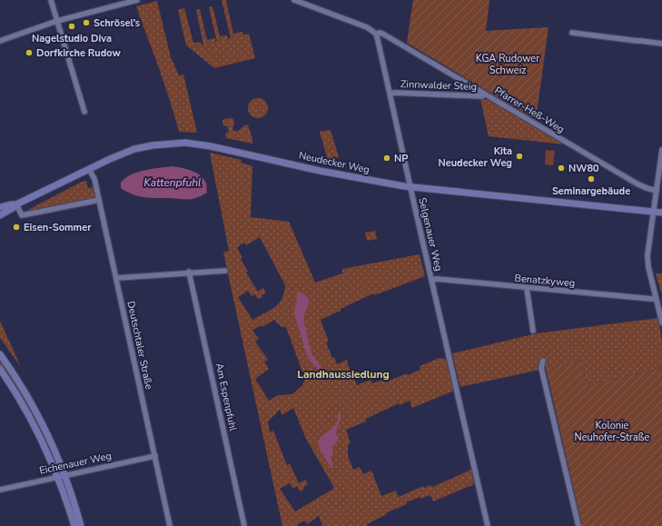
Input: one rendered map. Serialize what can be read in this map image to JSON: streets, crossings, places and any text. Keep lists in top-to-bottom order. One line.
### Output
{"streets":{"street":["Zinnwalder Steig","Pfarrer-Heß-Weg","Neudecker Weg","Selgenauer Weg","Benatzkyweg","Deutschtaler Straße","Am Espenpfuhl","Eichenauer Weg"]},"crossings":[["Zinnwalder Steig","Pfarrer-Heß-Weg"],["Zinnwalder Steig","Selgenauer Weg"],["Pfarrer-Heß-Weg","Selgenauer Weg"],["Neudecker Weg","Selgenauer Weg"],["Neudecker Weg","Deutschtaler Straße"],["Selgenauer Weg","Benatzkyweg"],["Deutschtaler Straße","Eichenauer Weg"]],"districts":["Landhaussiedlung"],"water":["Kattenpfuhl"],"parks":["KGA Rudower Schweiz","Kolonie Neuhofer-Straße"],"places":["Schrösel’s","Nagelstudio Diva","Dorfkirche Rudow","Kita Neudecker Weg","NP","NW80","Seminargebäude","Eisen-Sommer"]}
